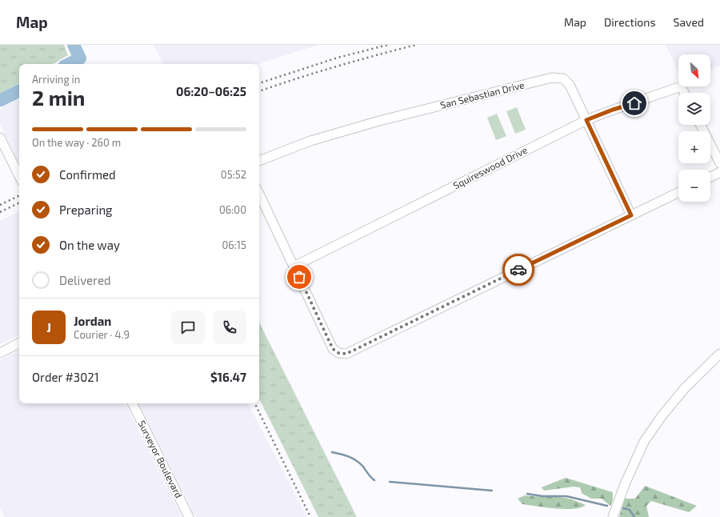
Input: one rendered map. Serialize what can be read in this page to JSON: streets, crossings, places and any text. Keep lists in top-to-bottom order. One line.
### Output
{"streets":{"street":["San Sebastian Drive","Squireswood Drive","Surveyor Boulevard"]},"crossings":[["San Sebastian Drive","Squireswood Drive"]],"north":"bottom right","page":{"header":"Map","nav":["Map","Directions","Saved"],"map_buttons":["+","−"],"heading":["2 min","Arriving in","06:20–06:25"],"panel":["Jordan","Courier · 4.9","Order #3021","$16.47"],"bar":"On the way · 260 m","list":[["Confirmed","05:52"],["Preparing","06:00"],["On the way","06:15"],"Delivered"],"round":"J"}}
